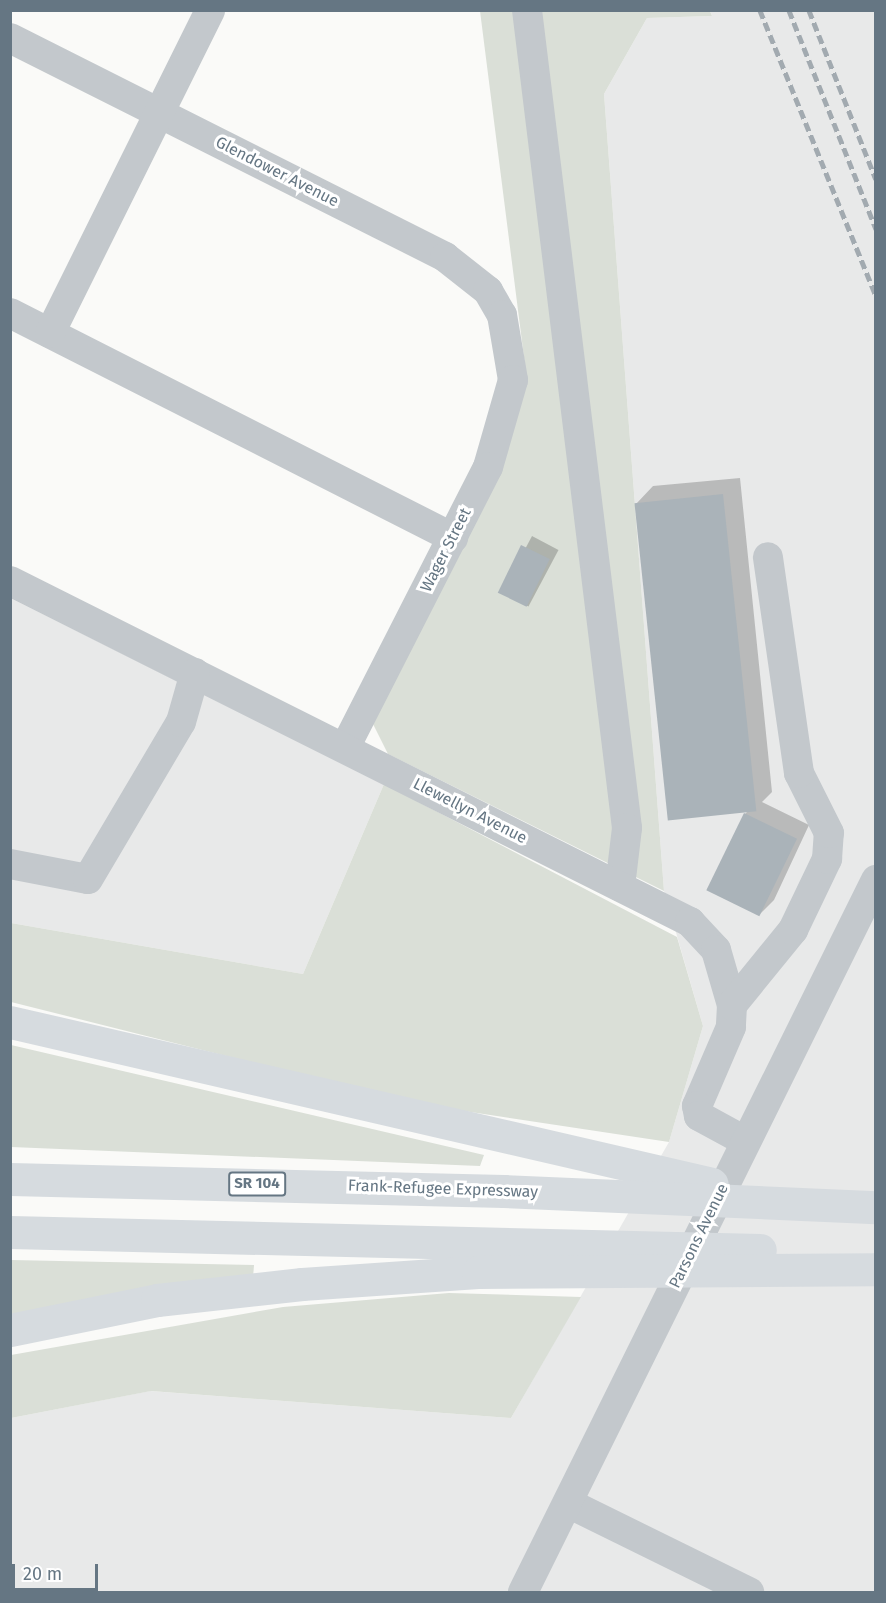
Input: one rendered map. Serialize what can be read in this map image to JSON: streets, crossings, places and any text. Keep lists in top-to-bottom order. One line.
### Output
{"streets":{"highway":["SR 104","Frank-Refugee Expressway"],"street":["Glendower Avenue","Wager Street","Llewellyn Avenue","Parsons Avenue"]},"crossings":[["Glendower Avenue","Wager Street"],["Wager Street","Llewellyn Avenue"],["Llewellyn Avenue","Parsons Avenue"]],"scale_bar":"20 m"}
